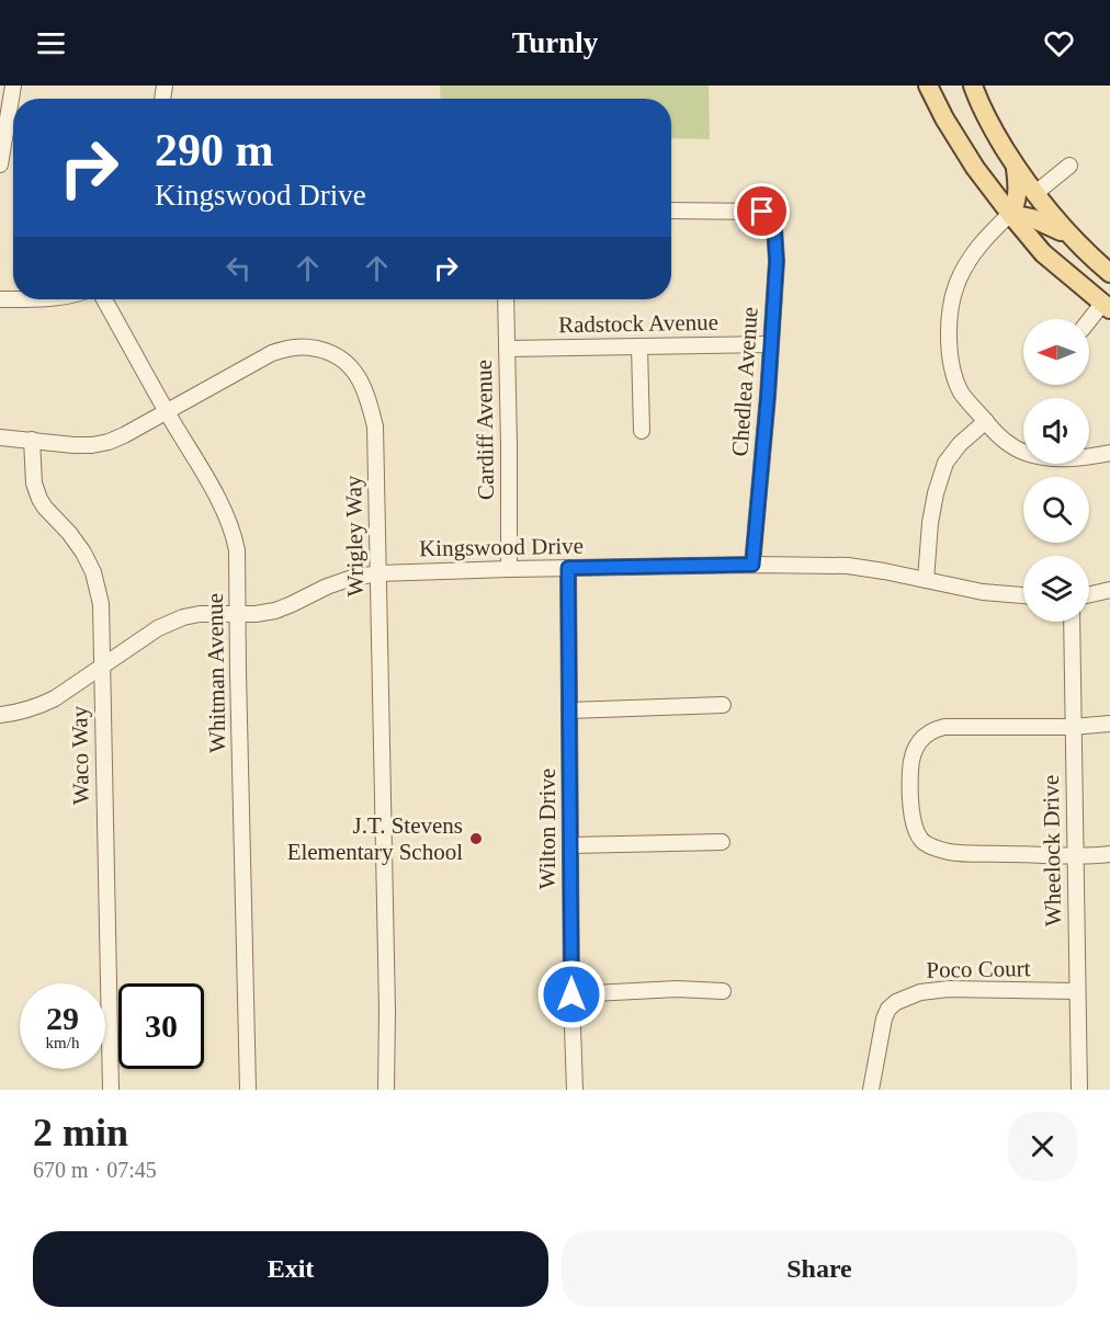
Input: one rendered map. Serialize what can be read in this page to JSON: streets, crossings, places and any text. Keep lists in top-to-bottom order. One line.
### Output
{"streets":{"street":["Radstock Avenue","Chedlea Avenue","Cardiff Avenue","Wrigley Way","Kingswood Drive","Whitman Avenue","Waco Way","Wilton Drive","Wheelock Drive","Poco Court"]},"crossings":[["Radstock Avenue","Chedlea Avenue"],["Radstock Avenue","Cardiff Avenue"],["Chedlea Avenue","Kingswood Drive"],["Cardiff Avenue","Kingswood Drive"],["Wrigley Way","Kingswood Drive"],["Wrigley Way","Whitman Avenue"],["Wrigley Way","Waco Way"],["Kingswood Drive","Whitman Avenue"],["Kingswood Drive","Waco Way"],["Kingswood Drive","Wilton Drive"],["Wheelock Drive","Poco Court"]],"places":["J.T. Stevens Elementary School"],"north":"left","page":{"header":"Turnly","turn":["290 m","Kingswood Drive"],"speed":"29 km/h","limit":"30","heading":["2 min","670 m · 07:45"],"buttons":["Exit","Share"]}}
